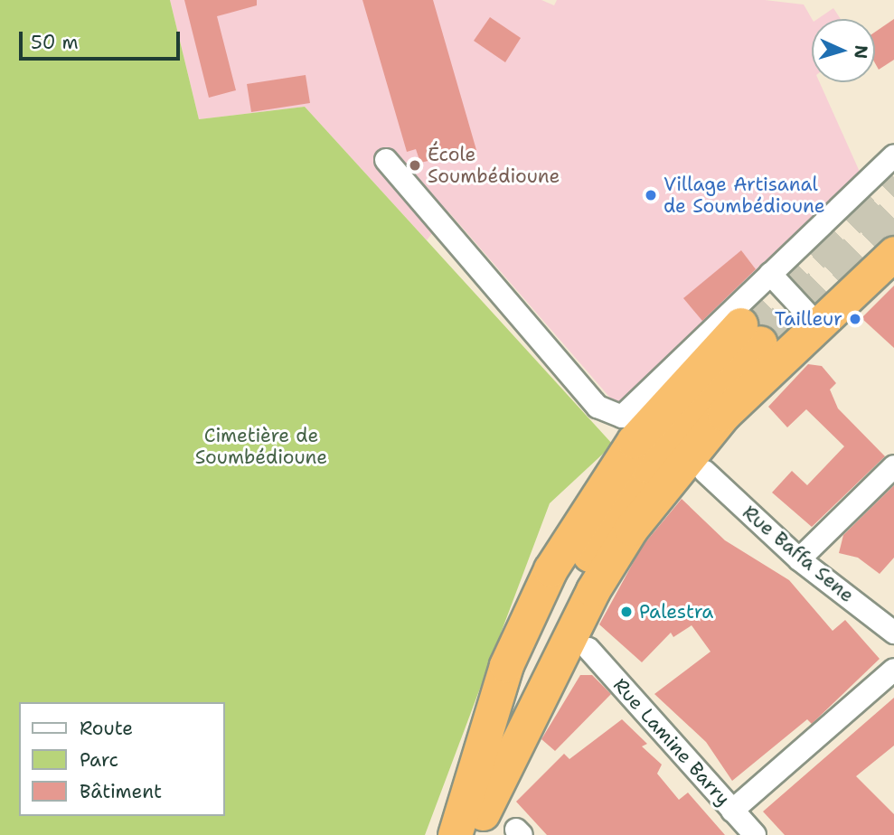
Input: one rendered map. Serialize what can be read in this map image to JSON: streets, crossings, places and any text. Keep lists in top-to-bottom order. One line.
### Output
{"streets":{"street":["Rue Baffa Sene","Rue Lamine Barry"]},"parks":["Cimetière de Soumbédioune"],"places":["École Soumbédioune","Village Artisanal de Soumbédioune","Tailleur","Palestra"],"legend":["Route","Parc","Bâtiment"],"scale_bar":"50 m","north":"right"}
